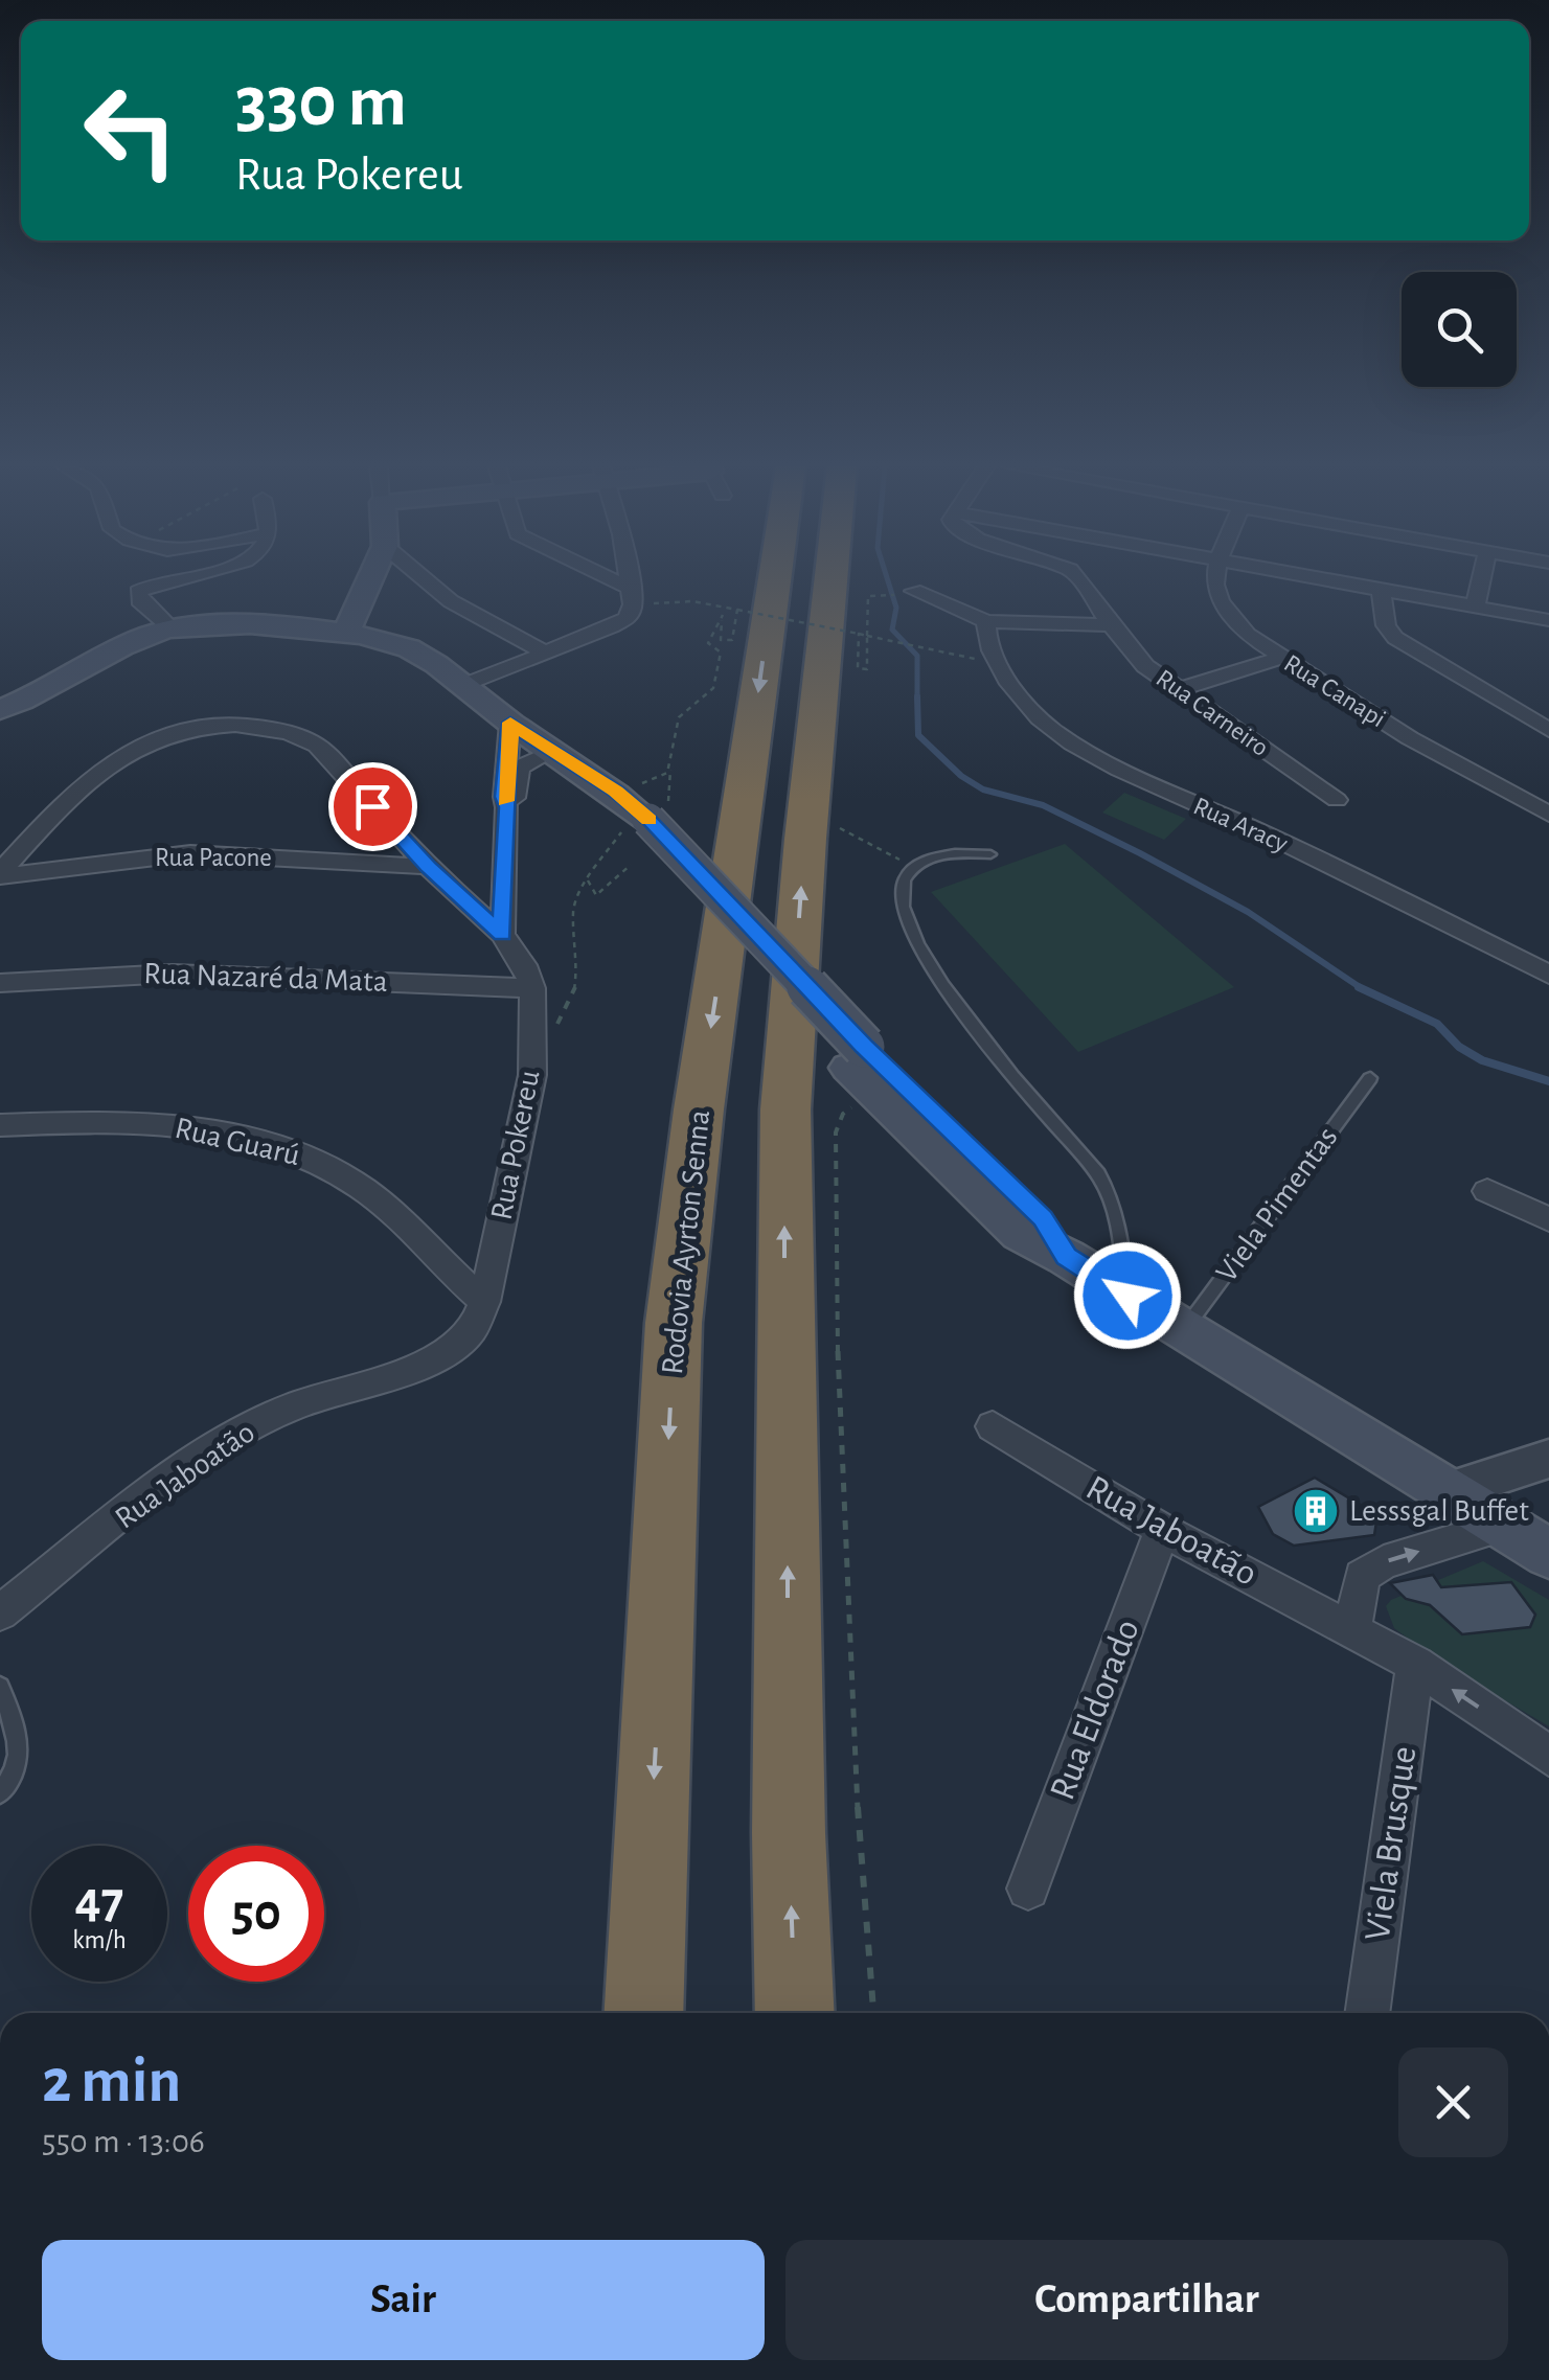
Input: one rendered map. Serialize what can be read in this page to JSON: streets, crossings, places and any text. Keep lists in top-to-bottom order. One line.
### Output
{"streets":{"highway":["Rodovia Ayrton Senna"],"street":["Rua Canapi","Rua Carneiro","Rua Aracy","Rua Pacone","Rua Nazaré da Mata","Rua Guarú","Rua Pokereu","Rua Jaboatão","Rua Eldorado","Viela Brusque"],"lane":["Viela Pimentas"]},"crossings":[["Rua Pacone","Rua Pokereu"],["Rua Nazaré da Mata","Rua Pokereu"],["Rua Guarú","Rua Pokereu"],["Rua Guarú","Rua Jaboatão"],["Rua Pokereu","Rua Jaboatão"],["Rua Jaboatão","Rua Eldorado"],["Rua Jaboatão","Viela Brusque"]],"places":{"building":["Lesssgal Buffet"]},"page":{"turn":["330 m","Rua Pokereu"],"speed":"47 km/h","limit":"50","heading":["2 min","550 m · 13:06"],"buttons":["Sair","Compartilhar"]}}
